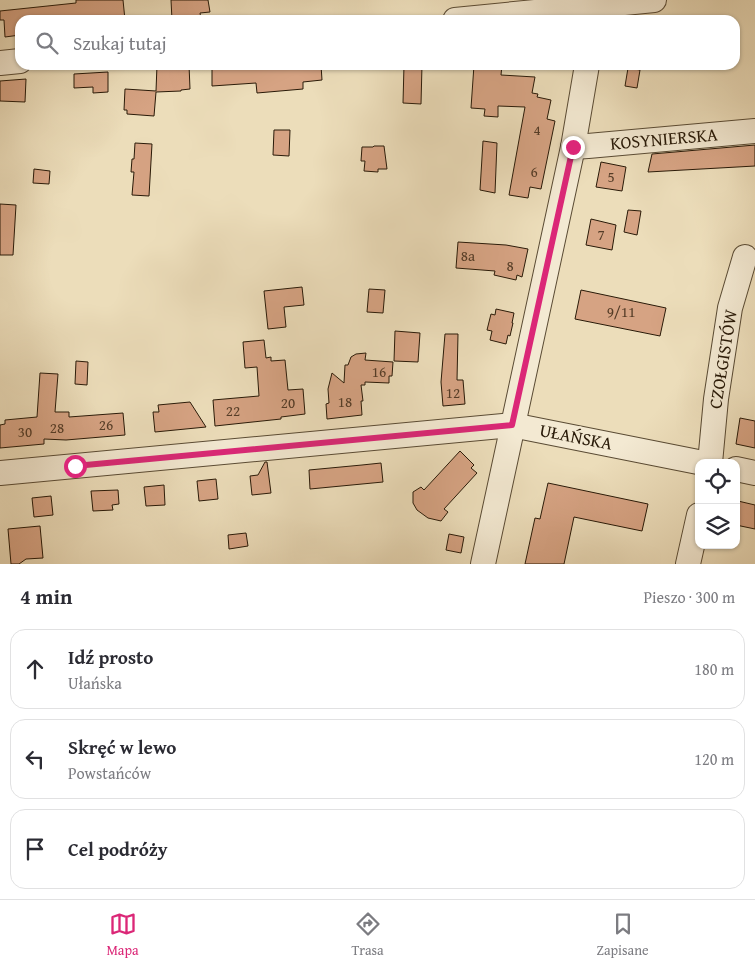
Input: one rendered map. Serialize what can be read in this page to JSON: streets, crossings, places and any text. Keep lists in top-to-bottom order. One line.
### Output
{"streets":{"street":["KOSYNIERSKA","CZOŁGISTÓW","UŁAŃSKA"]},"house_numbers":["4","6","5","7","8a","8","9/11","16","12","18","20","22","26","28","30"],"page":{"search":"Szukaj tutaj","heading":["4 min","Pieszo · 300 m"],"list":[["Idź prosto","Ułańska","180 m"],["Skręć w lewo","Powstańców","120 m"],"Cel podróży"],"nav":["Mapa","Trasa","Zapisane"]}}
